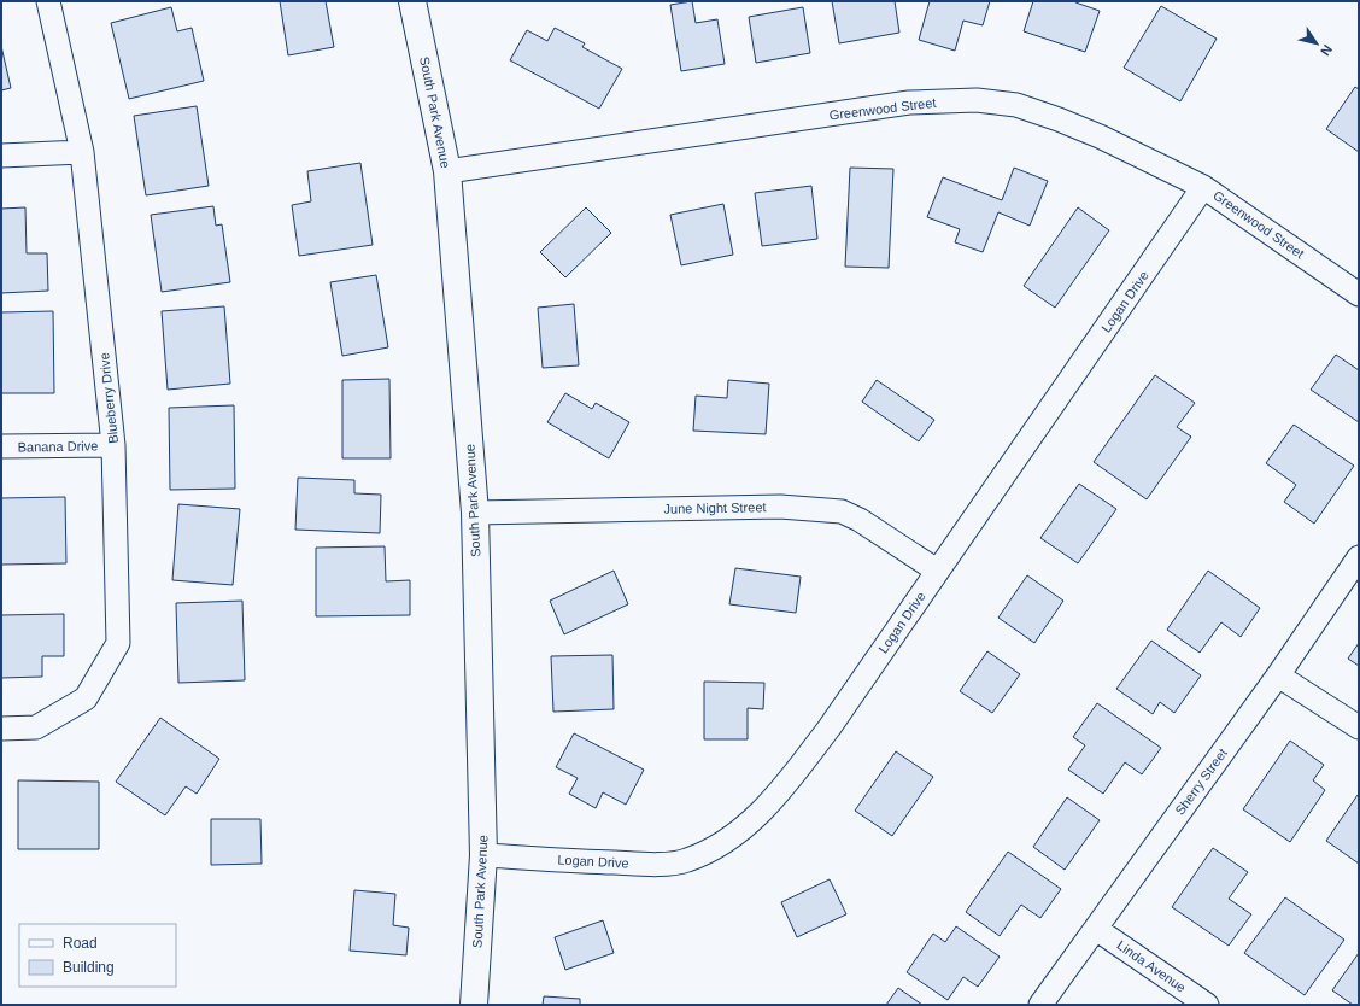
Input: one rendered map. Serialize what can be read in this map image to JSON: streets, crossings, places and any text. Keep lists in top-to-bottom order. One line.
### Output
{"streets":{"street":["Greenwood Street","South Park Avenue","Logan Drive","Blueberry Drive","Banana Drive","June Night Street","Sherry Street","Linda Avenue"]},"crossings":[["Greenwood Street","South Park Avenue"],["Greenwood Street","Logan Drive"],["South Park Avenue","Logan Drive"],["South Park Avenue","June Night Street"],["Logan Drive","June Night Street"],["Blueberry Drive","Banana Drive"],["Sherry Street","Linda Avenue"]],"legend":["Road","Building"],"north":"bottom right"}
